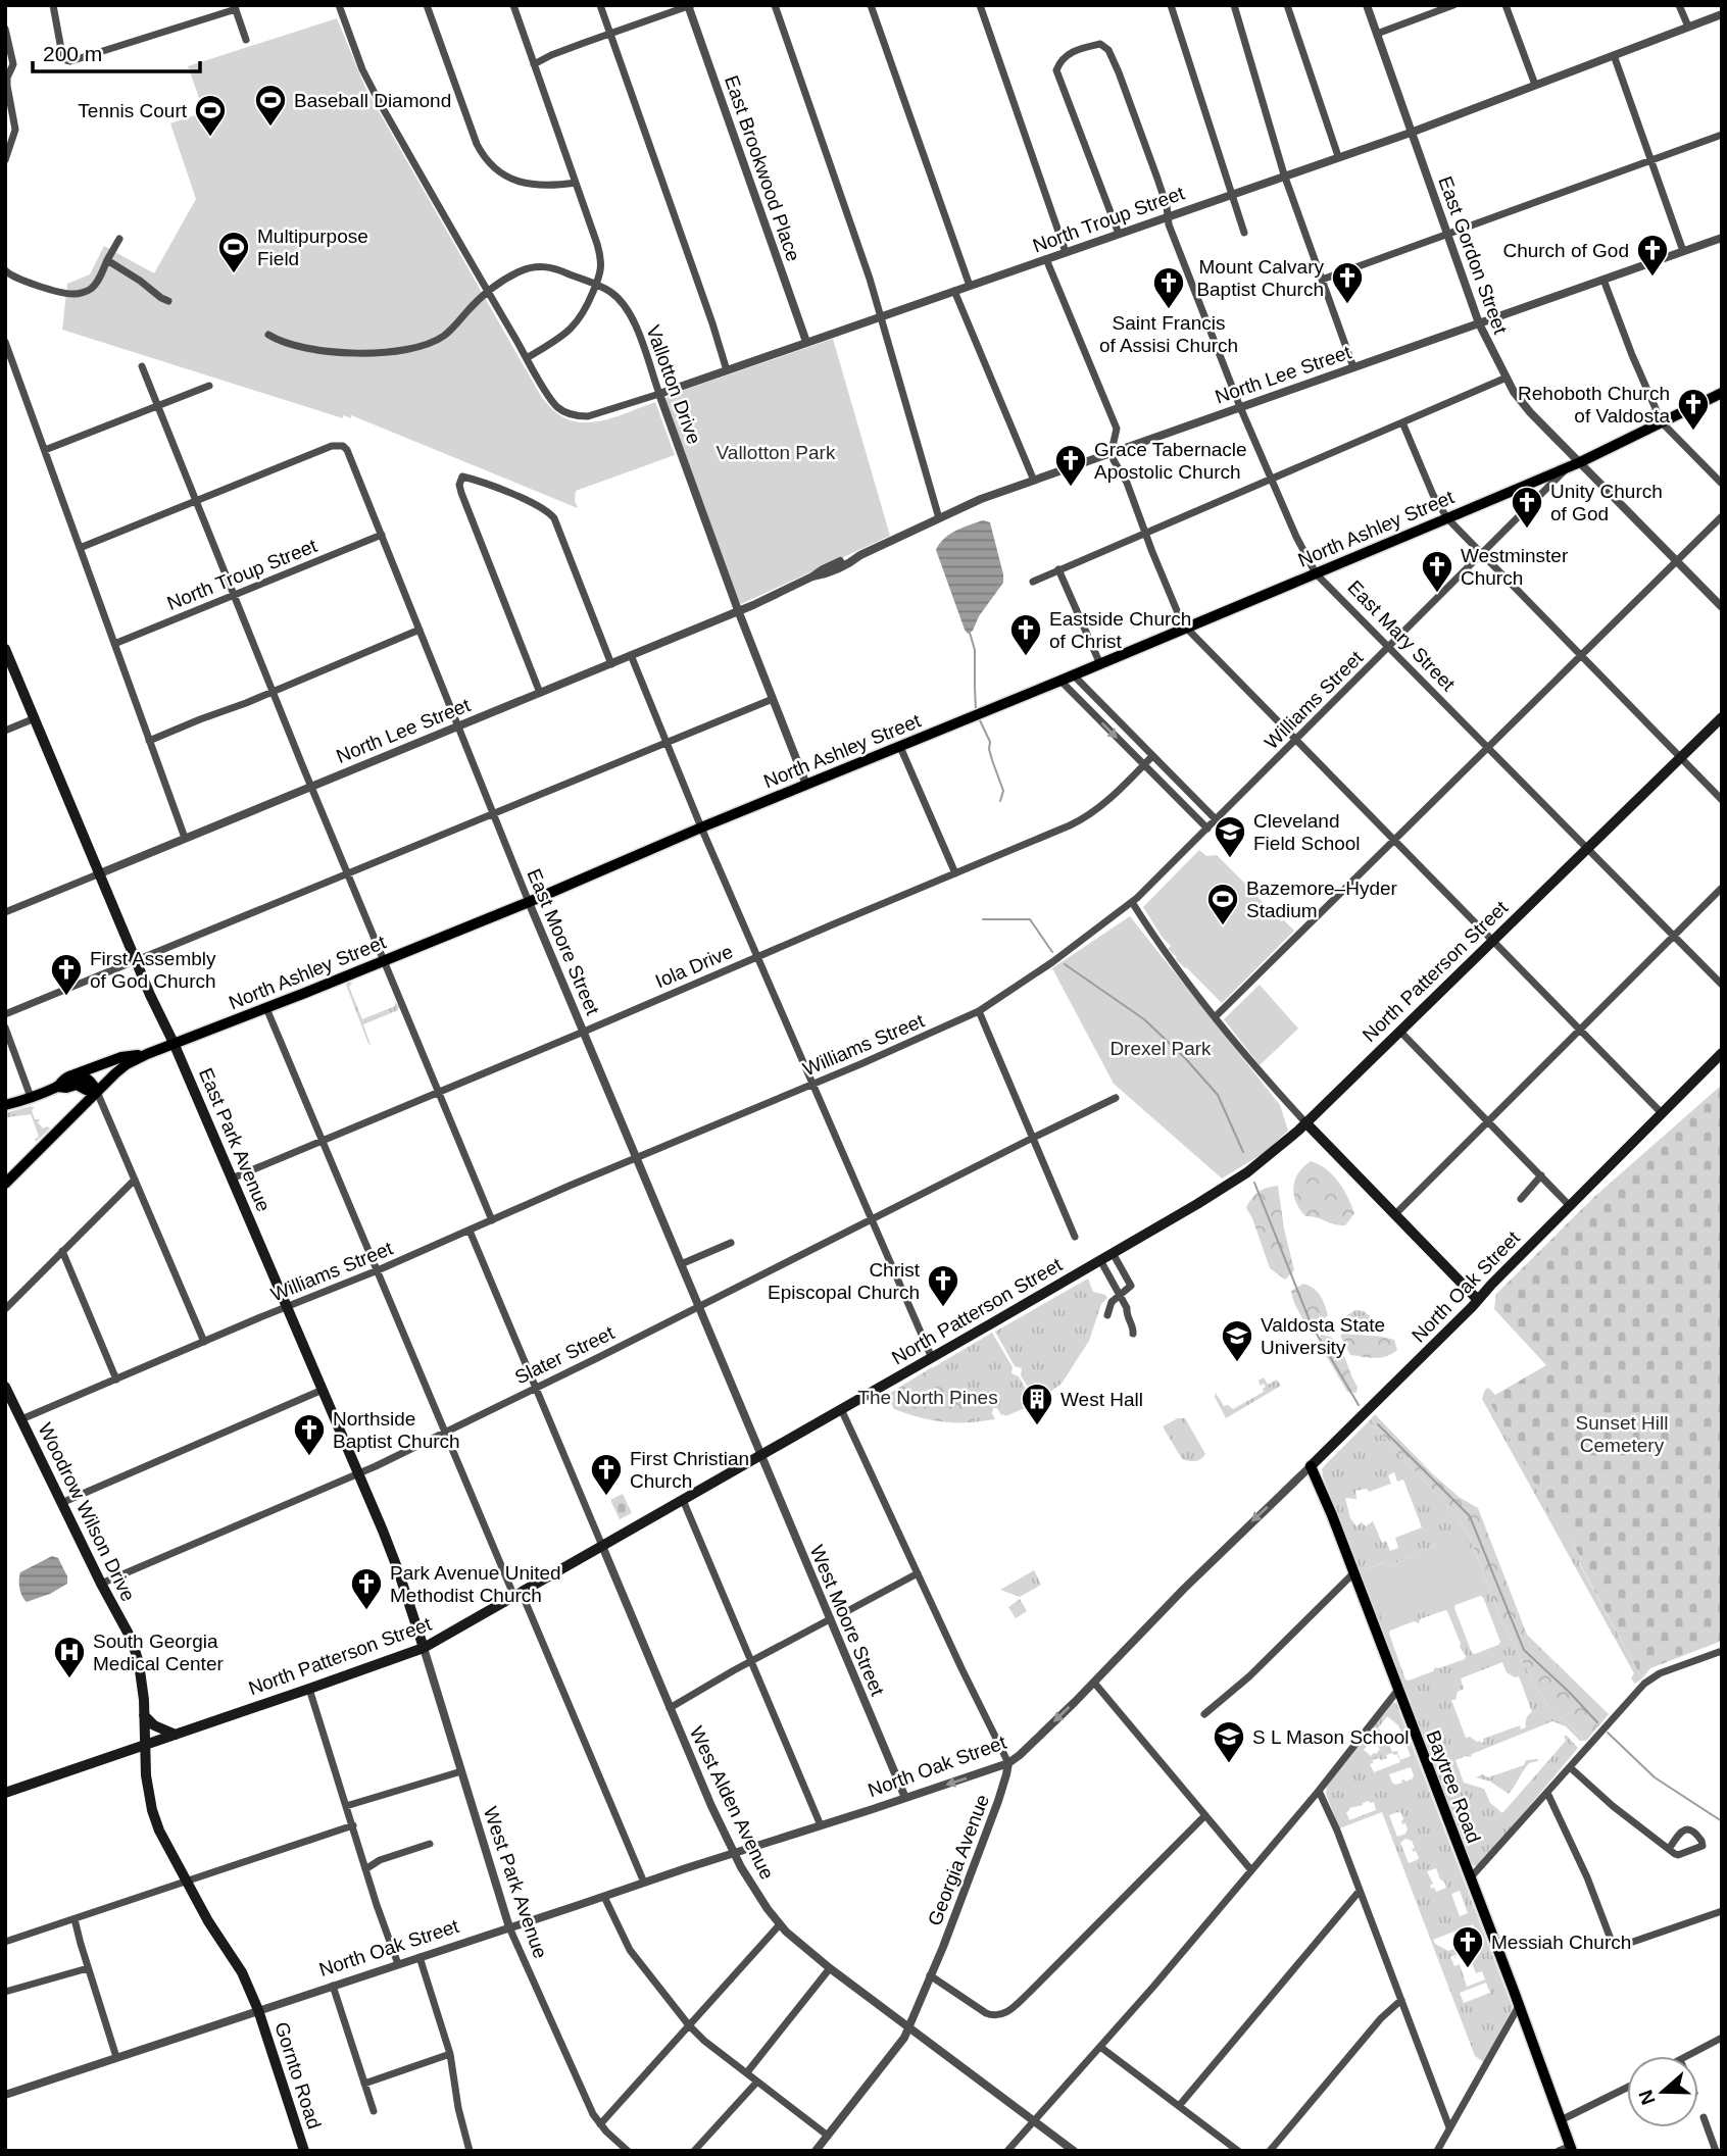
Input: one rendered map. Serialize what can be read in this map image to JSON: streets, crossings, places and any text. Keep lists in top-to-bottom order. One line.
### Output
{"streets":{"main road":["North Ashley Street","North Patterson Street","East Park Avenue","North Oak Street","Woodrow Wilson Drive","Baytree Road","Gornto Road"],"street":["East Brookwood Place","North Troup Street","East Gordon Street","North Lee Street","Vallotton Drive","East Mary Street","Williams Street","East Moore Street","Iola Drive","Slater Street","West Moore Street","West Alden Avenue","Georgia Avenue","West Park Avenue"]},"crossings":[["East Brookwood Place","North Troup Street"],["North Troup Street","East Gordon Street"],["North Troup Street","Vallotton Drive"],["North Troup Street","East Mary Street"],["North Troup Street","East Moore Street"],["East Gordon Street","North Lee Street"],["East Gordon Street","North Ashley Street"],["North Lee Street","Vallotton Drive"],["North Lee Street","East Mary Street"],["North Lee Street","East Moore Street"],["North Lee Street","East Park Avenue"],["Vallotton Drive","North Ashley Street"],["North Ashley Street","East Mary Street"],["North Ashley Street","Williams Street"],["North Ashley Street","East Moore Street"],["North Ashley Street","East Park Avenue"],["East Mary Street","Williams Street"],["East Mary Street","North Patterson Street"],["Williams Street","East Moore Street"],["Williams Street","East Park Avenue"],["Williams Street","Woodrow Wilson Drive"],["East Moore Street","Iola Drive"],["East Moore Street","North Patterson Street"],["East Moore Street","Slater Street"],["East Moore Street","West Moore Street"],["Iola Drive","East Park Avenue"],["North Patterson Street","East Park Avenue"],["North Patterson Street","Woodrow Wilson Drive"],["North Patterson Street","West Moore Street"],["North Patterson Street","West Alden Avenue"],["North Patterson Street","West Park Avenue"],["East Park Avenue","Slater Street"],["East Park Avenue","West Park Avenue"],["North Oak Street","Woodrow Wilson Drive"],["North Oak Street","West Moore Street"],["North Oak Street","Baytree Road"],["North Oak Street","West Alden Avenue"],["North Oak Street","Georgia Avenue"],["North Oak Street","West Park Avenue"],["North Oak Street","Gornto Road"],["Slater Street","Woodrow Wilson Drive"],["Woodrow Wilson Drive","Gornto Road"],["West Alden Avenue","Georgia Avenue"]],"parks":["Vallotton Park","Drexel Park","The North Pines","Sunset Hill Cemetery"],"places":{"sports":["Baseball Diamond","Tennis Court","Multipurpose Field","Bazemore–Hyder Stadium"],"church":["Church of God","Mount Calvary Baptist Church","Saint Francis of Assisi Church","Rehoboth Church of Valdosta","Grace Tabernacle Apostolic Church","Unity Church of God","Westminster Church","Eastside Church of Christ","First Assembly of God Church","Christ Episcopal Church","Northside Baptist Church","First Christian Church","Park Avenue United Methodist Church","Messiah Church"],"school or university":["Cleveland Field School","Valdosta State University","S L Mason School"],"building":["West Hall"],"hospital":["South Georgia Medical Center"]},"scale_bar":"200 m","north":"left"}
